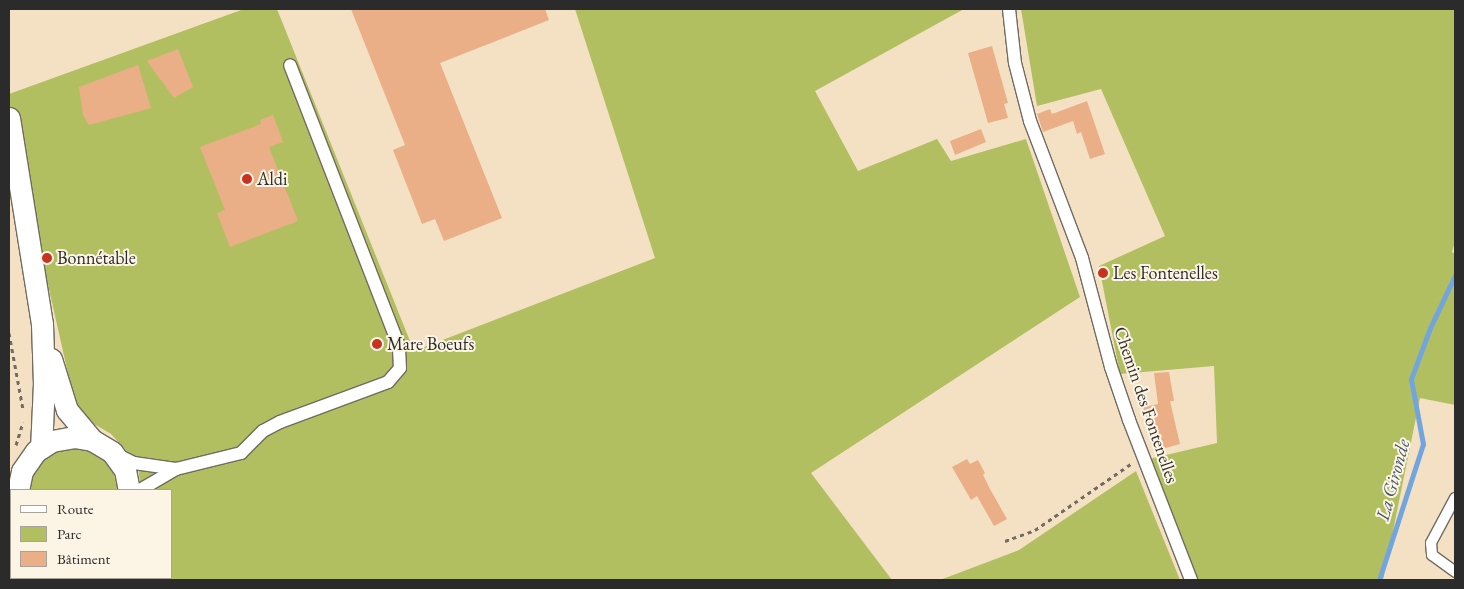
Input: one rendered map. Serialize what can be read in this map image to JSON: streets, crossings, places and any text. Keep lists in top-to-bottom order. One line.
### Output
{"streets":{"street":["Chemin des Fontenelles"]},"water":["La Gironde"],"places":["Aldi","Bonnétable","Les Fontenelles","Mare Boeufs"],"legend":["Route","Parc","Bâtiment"]}
